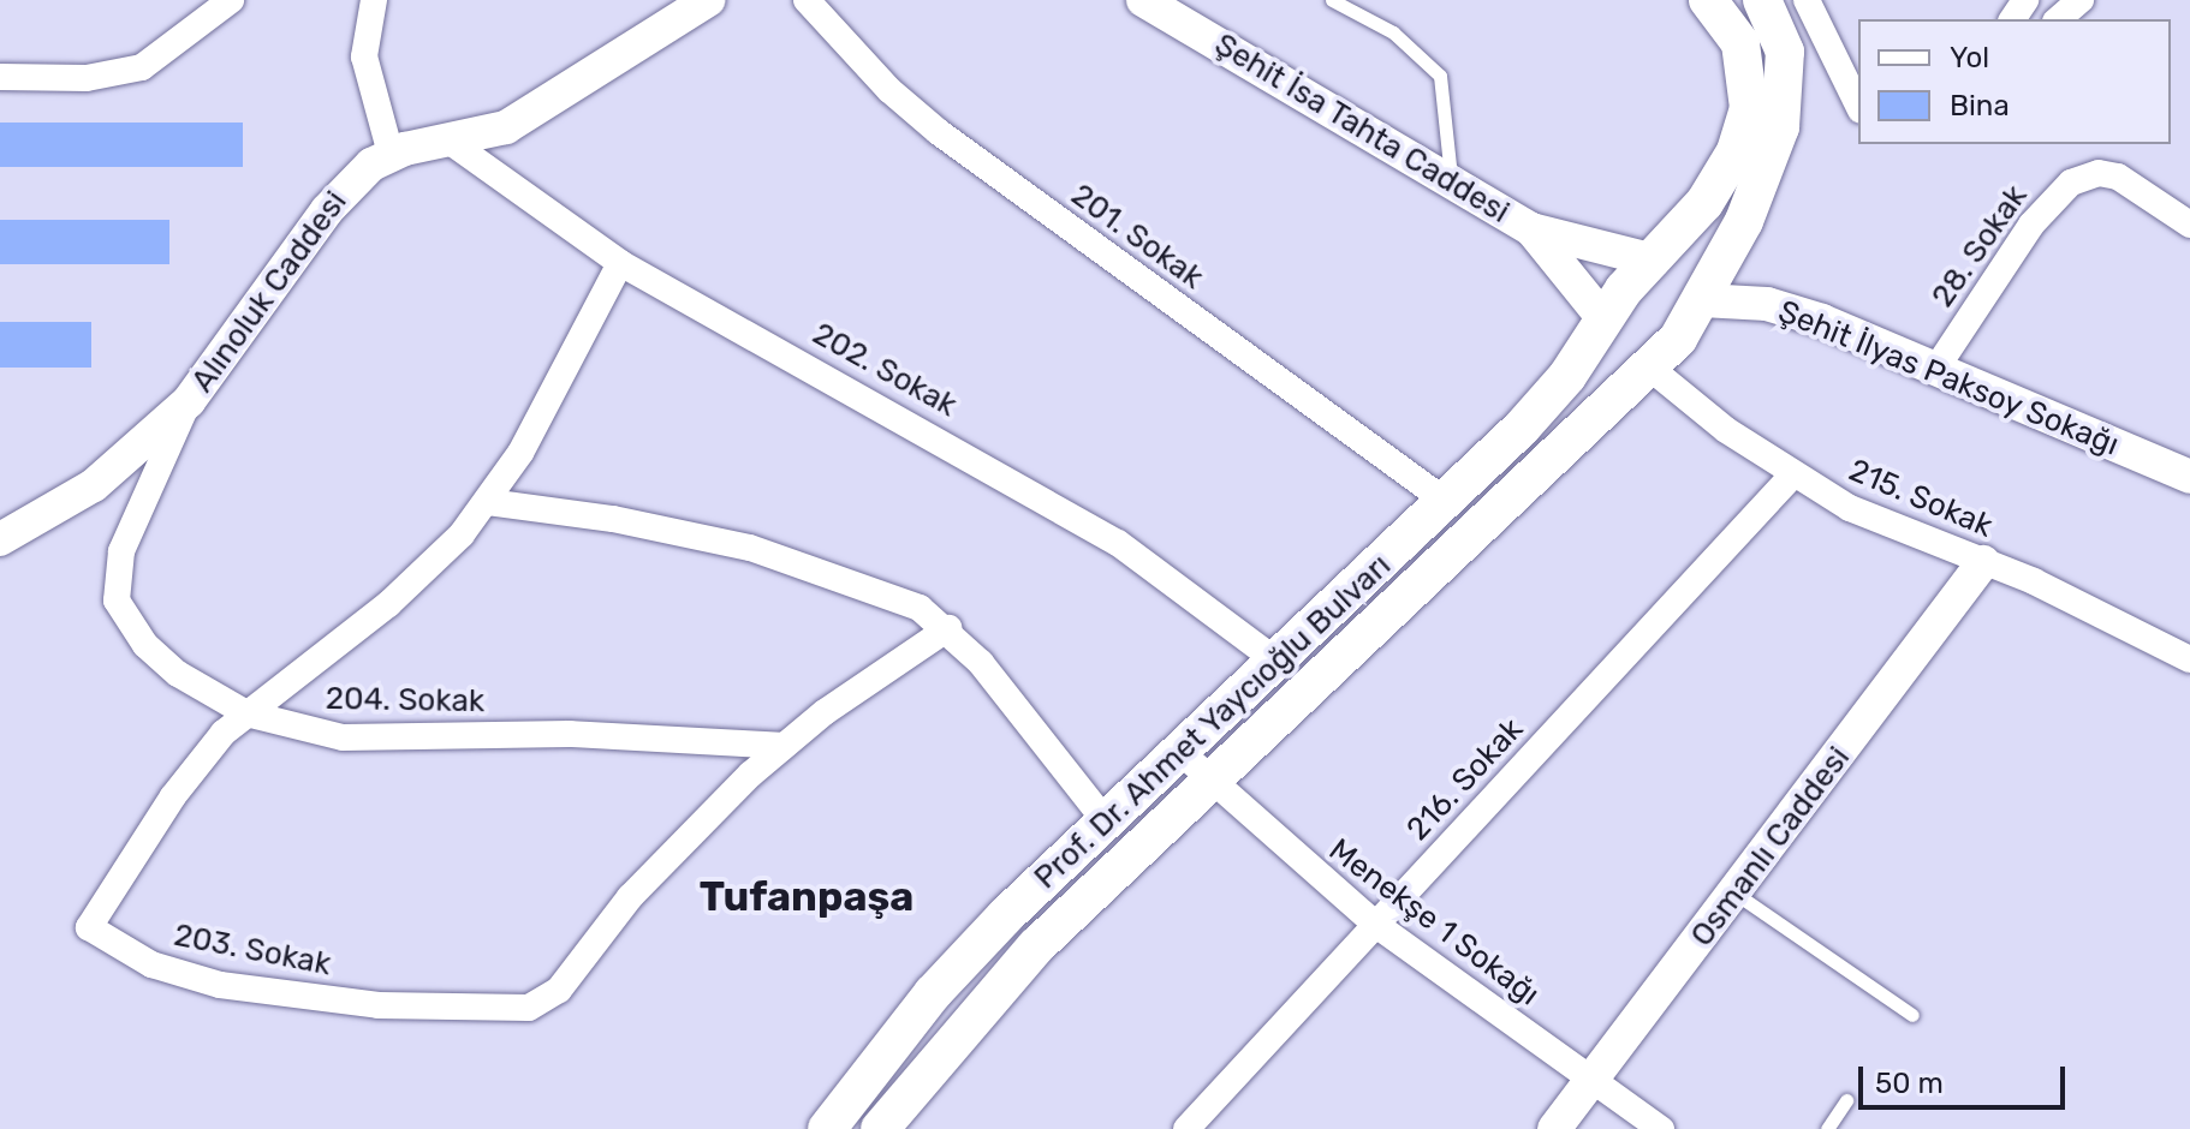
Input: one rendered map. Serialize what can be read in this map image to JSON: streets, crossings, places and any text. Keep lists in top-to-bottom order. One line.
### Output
{"streets":{"main road":["Prof. Dr. Ahmet Yaycıoğlu Bulvarı"],"street":["Şehit İsa Tahta Caddesi","201. Sokak","28. Sokak","Alınoluk Caddesi","202. Sokak","Şehit İlyas Paksoy Sokağı","215. Sokak","204. Sokak","216. Sokak","Osmanlı Caddesi","Menekşe 1 Sokağı","203. Sokak"]},"crossings":[["Şehit İsa Tahta Caddesi","Prof. Dr. Ahmet Yaycıoğlu Bulvarı"],["201. Sokak","Prof. Dr. Ahmet Yaycıoğlu Bulvarı"],["28. Sokak","Şehit İlyas Paksoy Sokağı"],["Alınoluk Caddesi","204. Sokak"],["202. Sokak","Prof. Dr. Ahmet Yaycıoğlu Bulvarı"],["202. Sokak","203. Sokak"],["Şehit İlyas Paksoy Sokağı","Prof. Dr. Ahmet Yaycıoğlu Bulvarı"],["215. Sokak","Prof. Dr. Ahmet Yaycıoğlu Bulvarı"],["215. Sokak","216. Sokak"],["215. Sokak","Osmanlı Caddesi"],["204. Sokak","203. Sokak"],["Prof. Dr. Ahmet Yaycıoğlu Bulvarı","Menekşe 1 Sokağı"],["216. Sokak","Menekşe 1 Sokağı"],["Osmanlı Caddesi","Menekşe 1 Sokağı"]],"districts":["Tufanpaşa"],"legend":["Yol","Bina"],"scale_bar":"50 m"}
